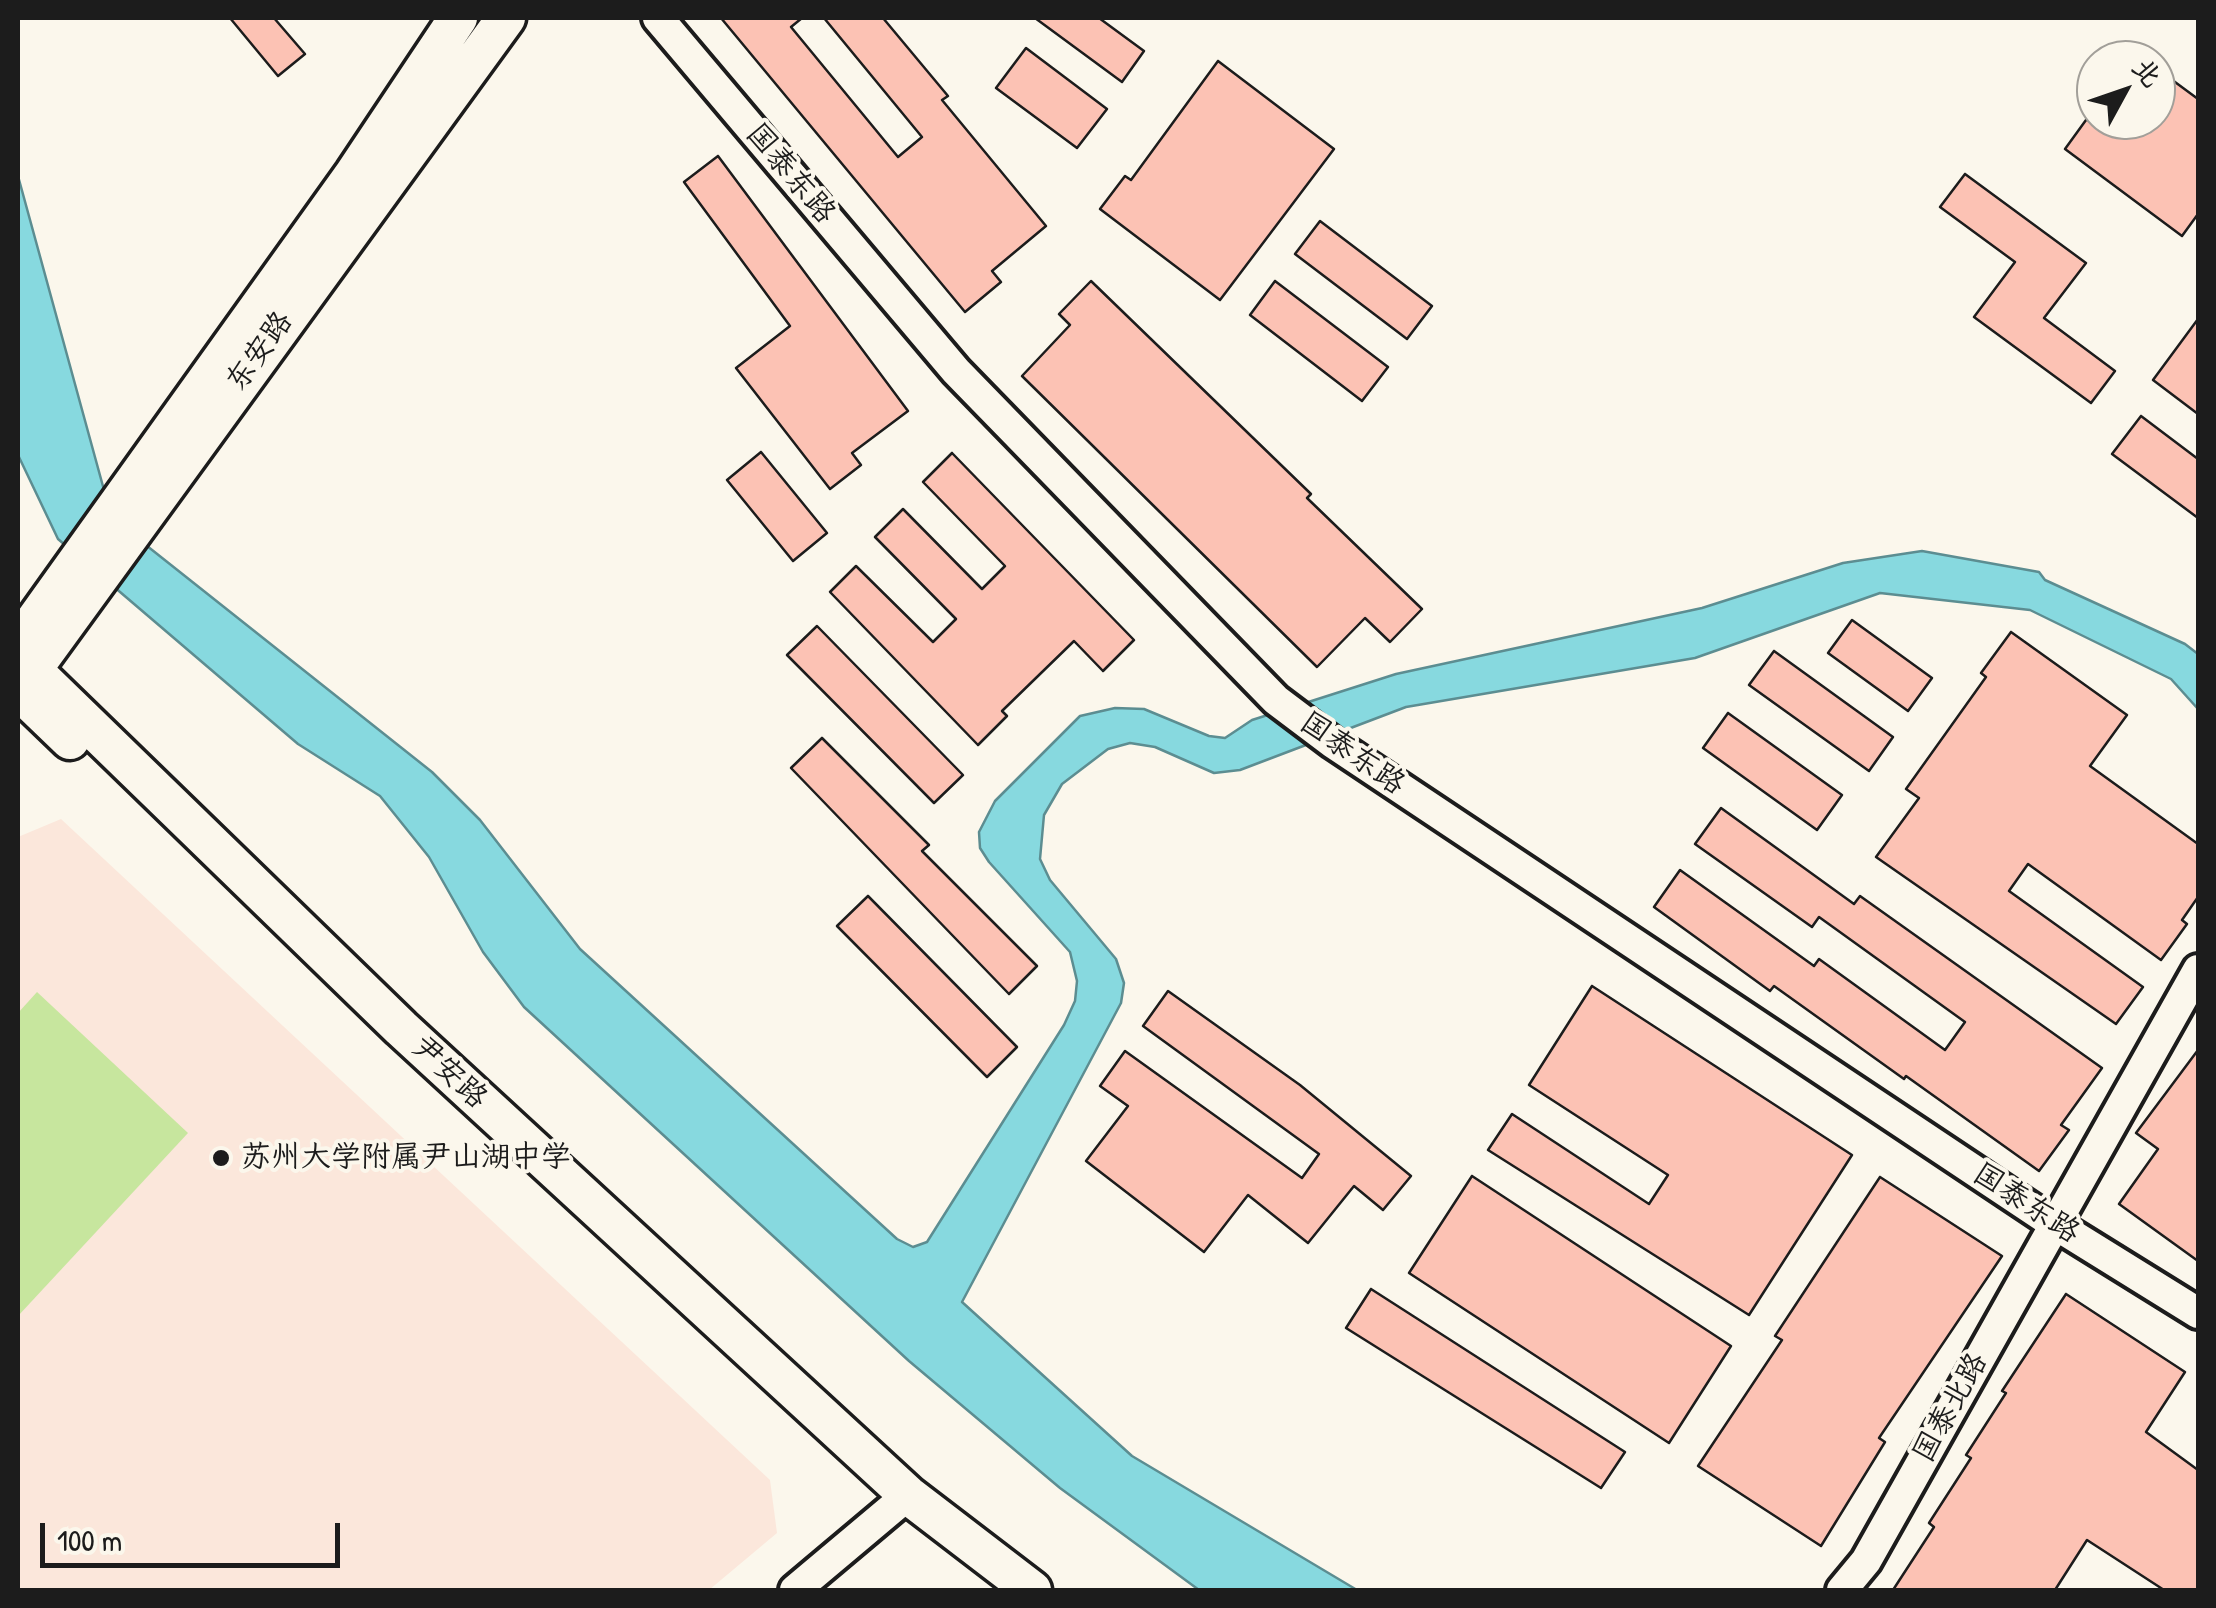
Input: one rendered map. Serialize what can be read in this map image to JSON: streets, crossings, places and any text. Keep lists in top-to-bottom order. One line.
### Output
{"streets":{"main road":["东安路","尹安路"],"street":["国泰东路","国泰北路"]},"crossings":[["国泰东路","国泰北路"],["东安路","尹安路"]],"places":["苏州大学附属尹山湖中学"],"scale_bar":"100 m","north":"top right"}
